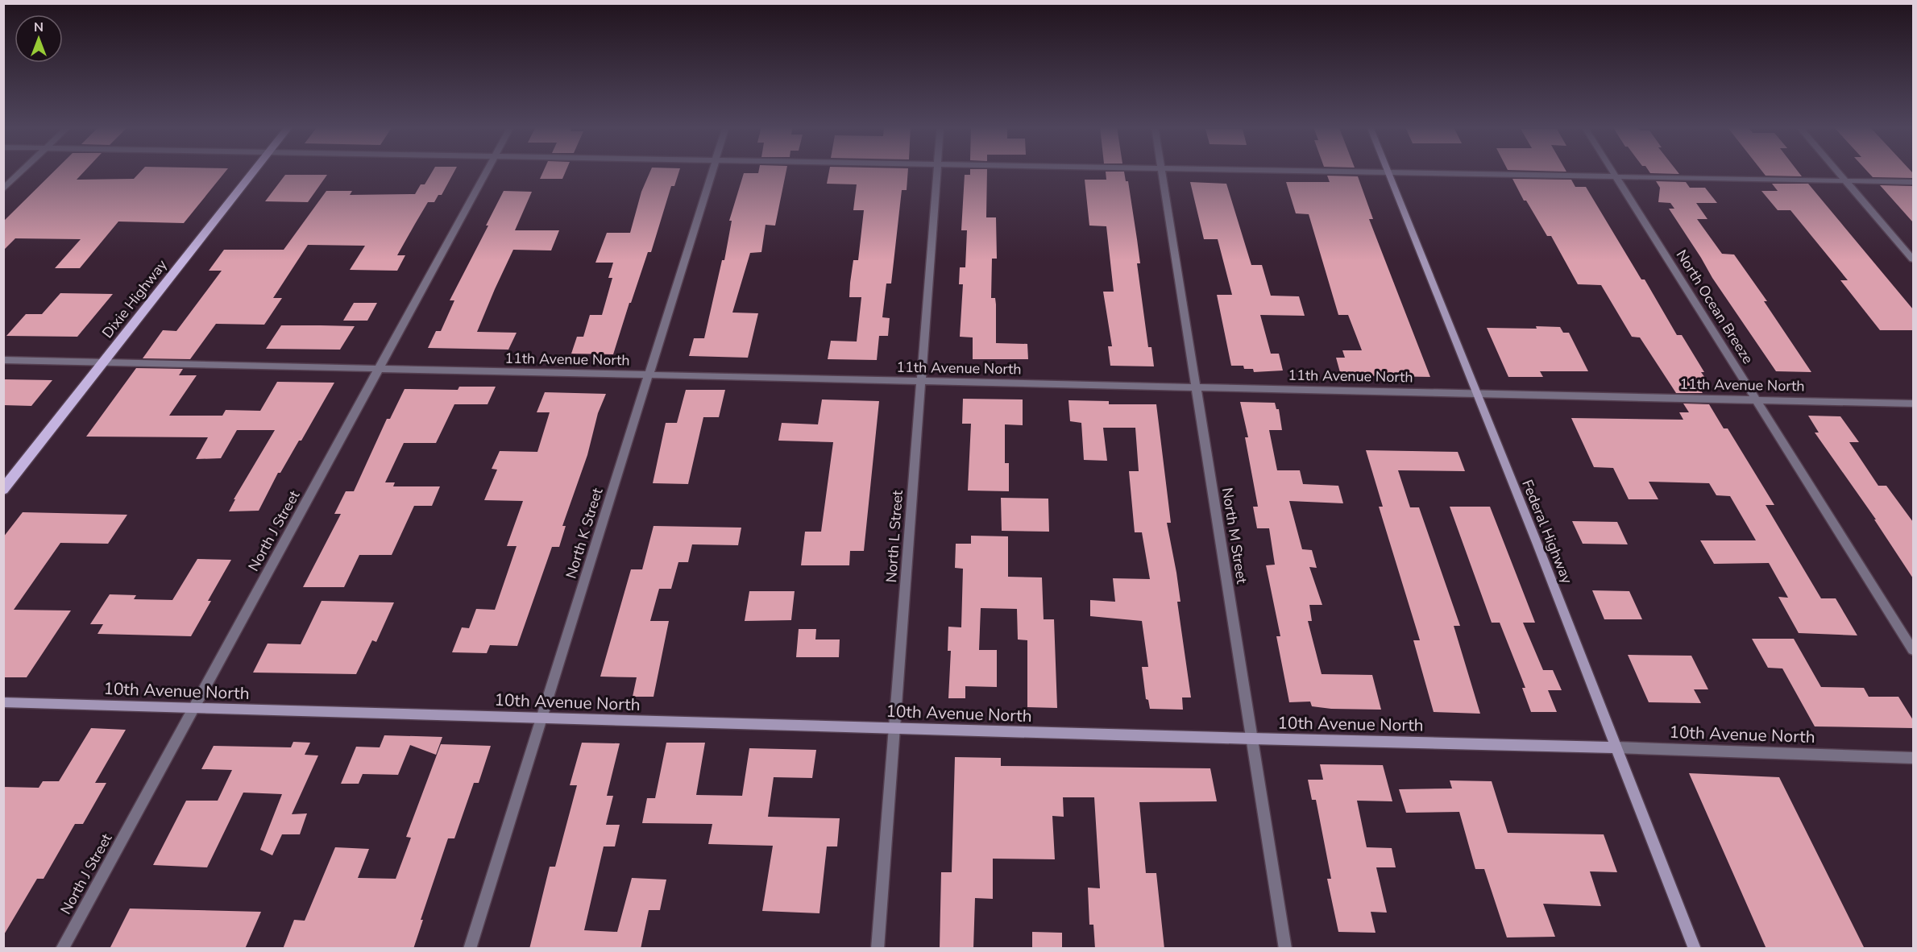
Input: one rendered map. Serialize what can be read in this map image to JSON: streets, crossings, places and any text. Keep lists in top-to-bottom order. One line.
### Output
{"streets":{"main road":["Dixie Highway","Federal Highway","10th Avenue North"],"street":["North Ocean Breeze","11th Avenue North","North J Street","North K Street","North M Street","North L Street"]},"crossings":[["Dixie Highway","11th Avenue North"],["North Ocean Breeze","11th Avenue North"],["11th Avenue North","North J Street"],["11th Avenue North","Federal Highway"],["11th Avenue North","North K Street"],["11th Avenue North","North M Street"],["11th Avenue North","North L Street"],["North J Street","10th Avenue North"],["Federal Highway","10th Avenue North"],["North K Street","10th Avenue North"],["North M Street","10th Avenue North"],["North L Street","10th Avenue North"]],"north":"top"}
